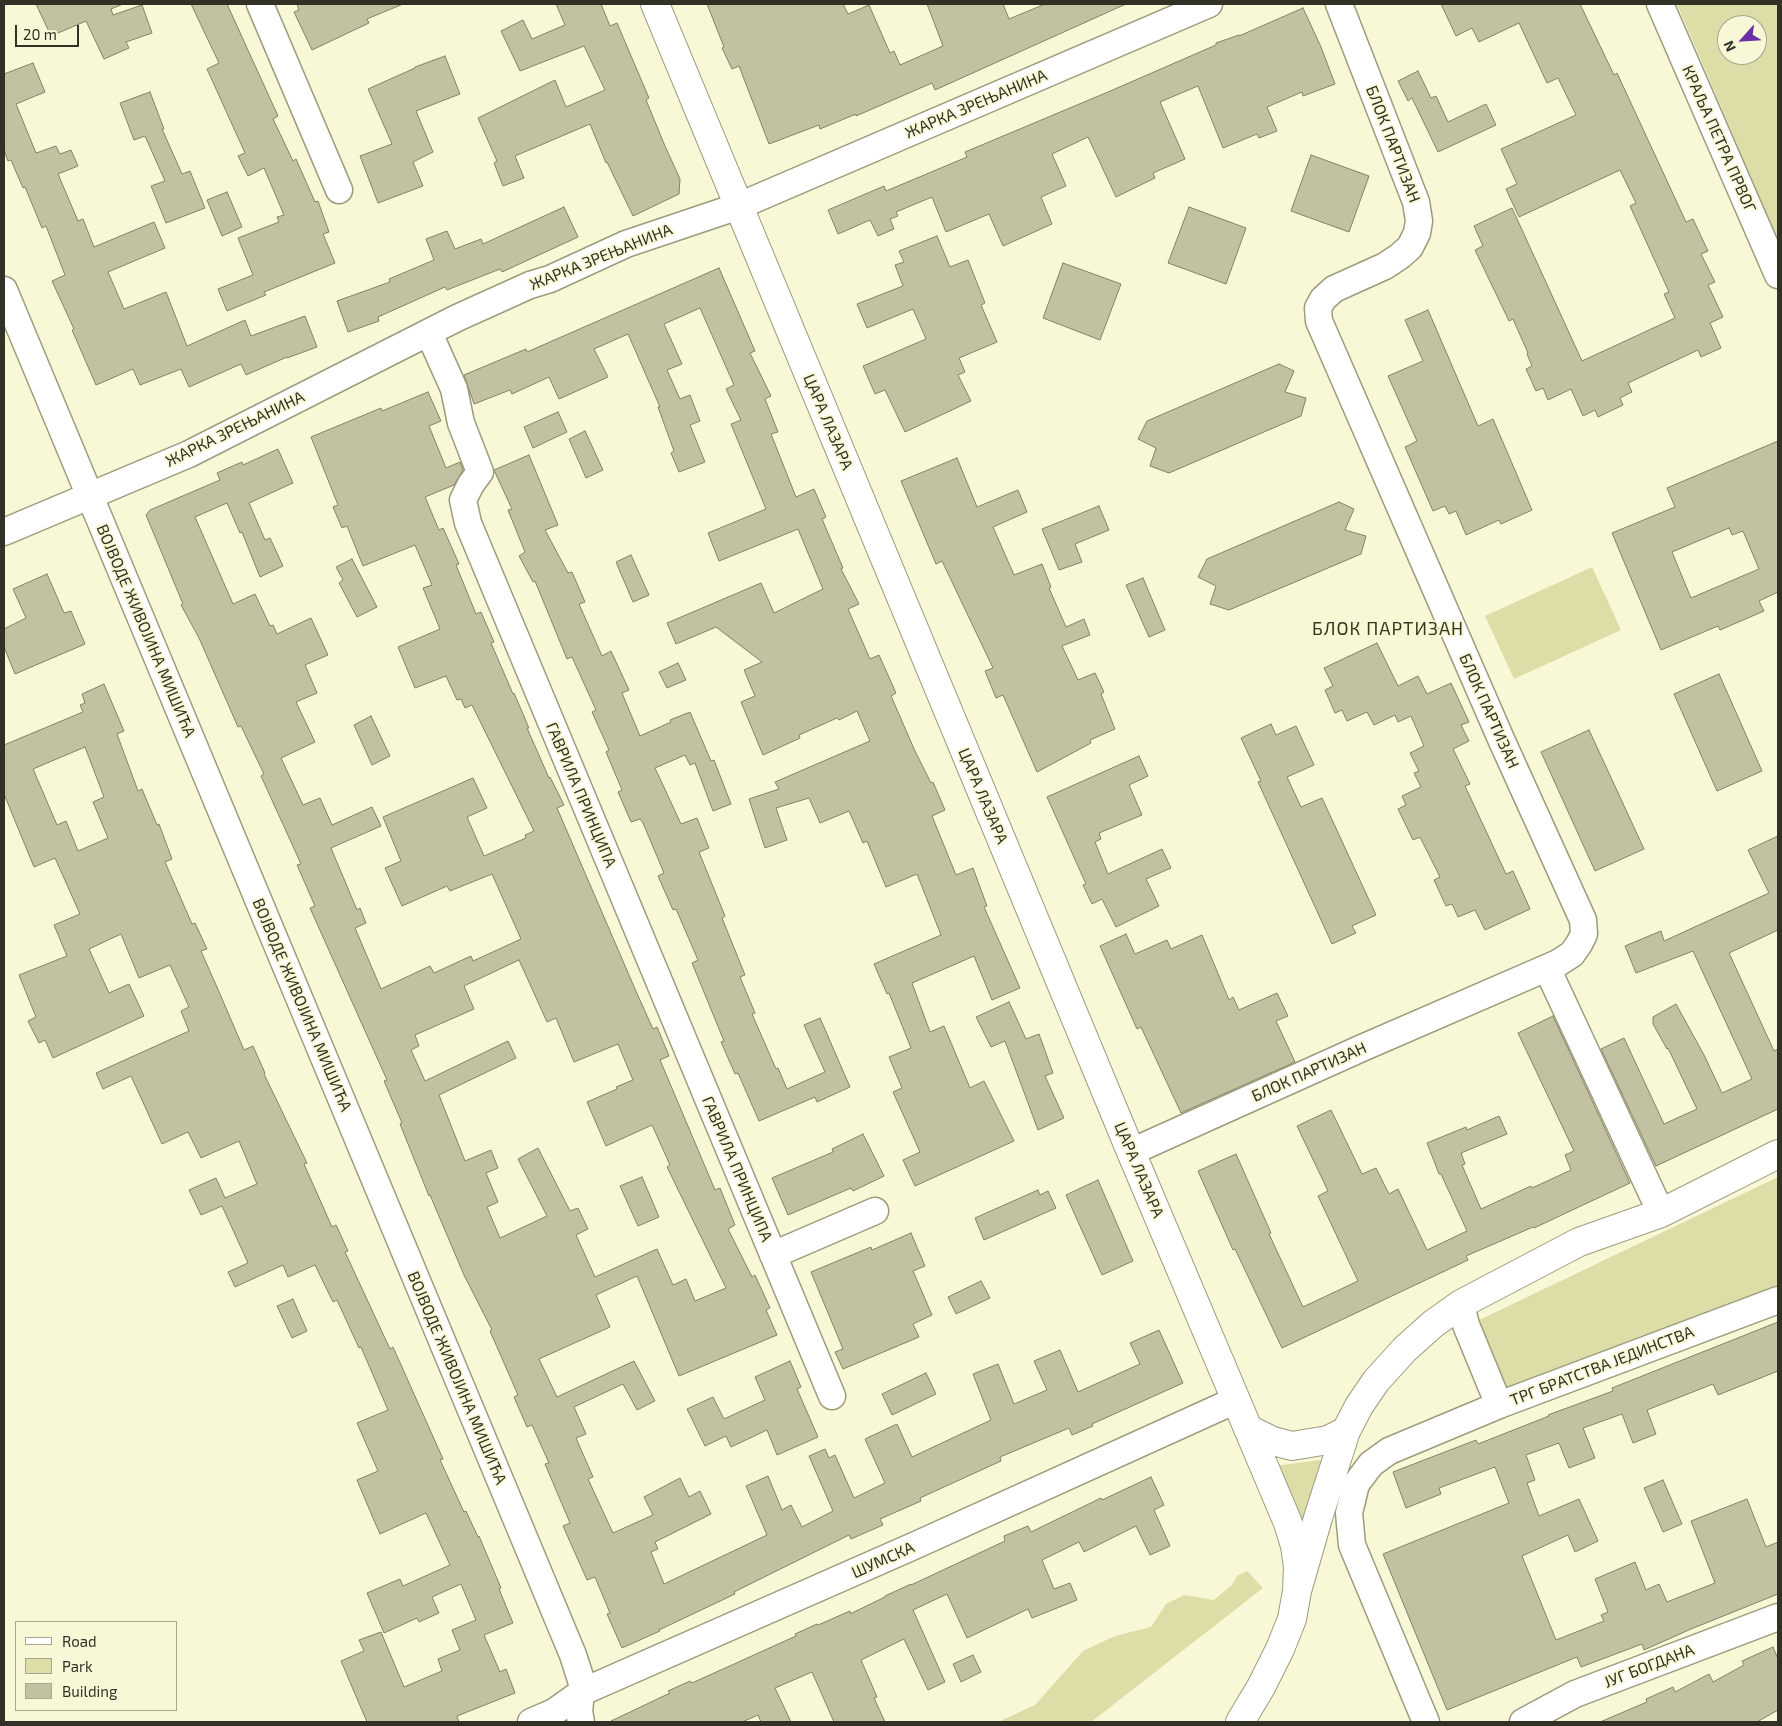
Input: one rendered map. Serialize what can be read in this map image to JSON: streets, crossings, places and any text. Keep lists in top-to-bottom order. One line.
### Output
{"streets":{"main road":["ЦАРА ЛАЗАРА"],"street":["ЖАРКА ЗРЕЊАНИНА","КРАЉА ПЕТРА ПРВОГ","БЛОК ПАРТИЗАН","ВОЈВОДЕ ЖИВОЈИНА МИШИЋА","ГАВРИЛА ПРИНЦИПА","ТРГ БРАТСТВА ЈЕДИНСТВА","ШУМСКА","ЈУГ БОГДАНА"]},"crossings":[["ЖАРКА ЗРЕЊАНИНА","ЦАРА ЛАЗАРА"],["ЖАРКА ЗРЕЊАНИНА","ВОЈВОДЕ ЖИВОЈИНА МИШИЋА"],["ЖАРКА ЗРЕЊАНИНА","ГАВРИЛА ПРИНЦИПА"],["БЛОК ПАРТИЗАН","ЦАРА ЛАЗАРА"],["ЦАРА ЛАЗАРА","ШУМСКА"],["ВОЈВОДЕ ЖИВОЈИНА МИШИЋА","ШУМСКА"]],"districts":["БЛОК ПАРТИЗАН"],"legend":["Road","Park","Building"],"scale_bar":"20 m","north":"bottom left"}
